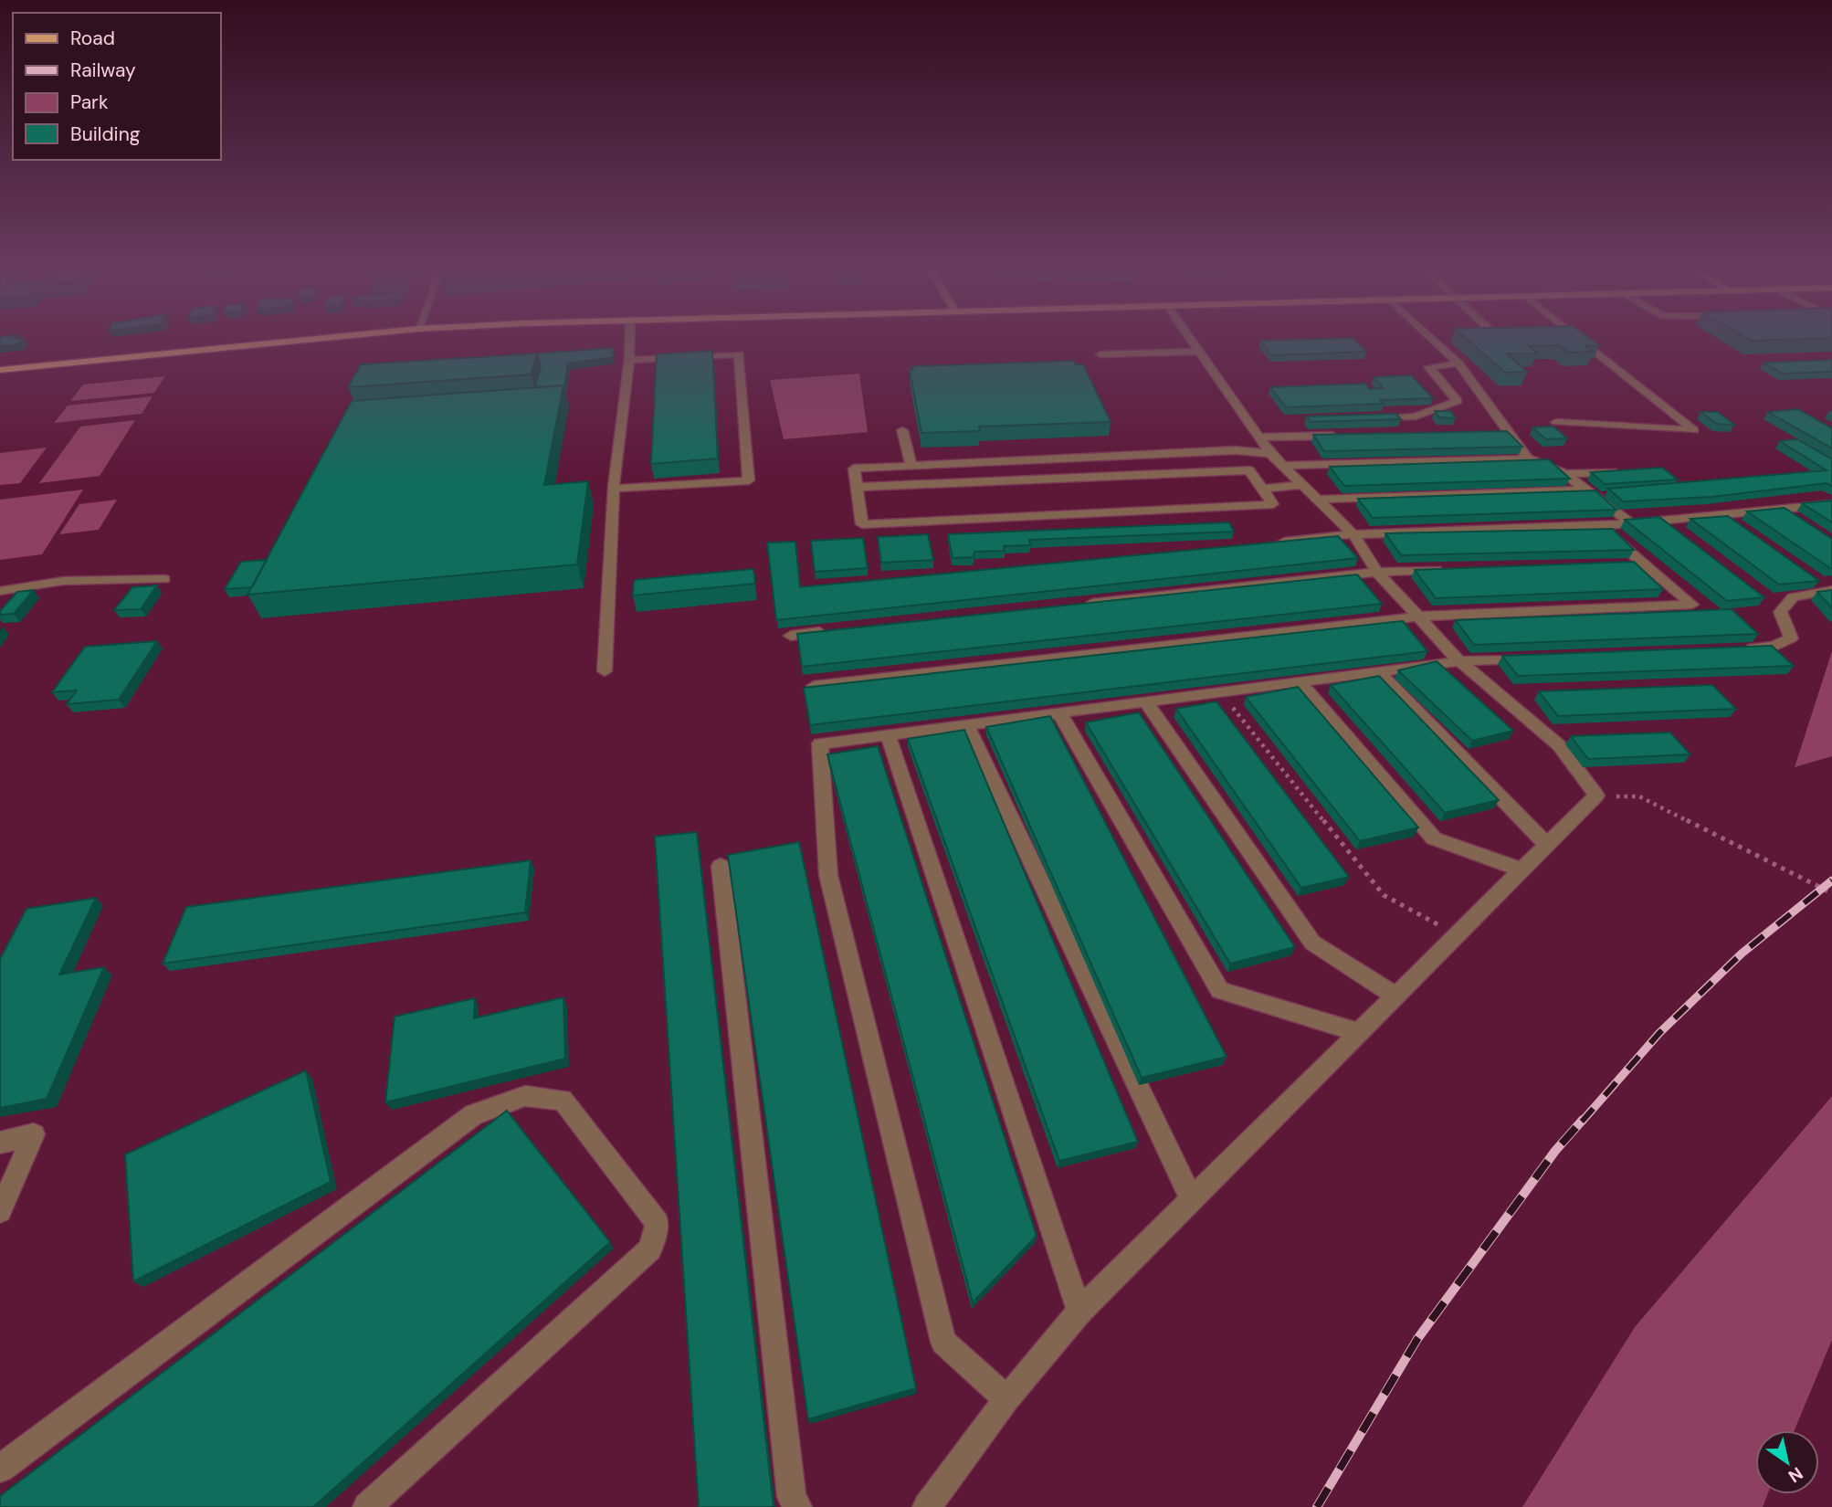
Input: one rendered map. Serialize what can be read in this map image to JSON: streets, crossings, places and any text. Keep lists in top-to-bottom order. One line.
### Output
{"legend":["Road","Railway","Park","Building"],"north":"bottom right"}
